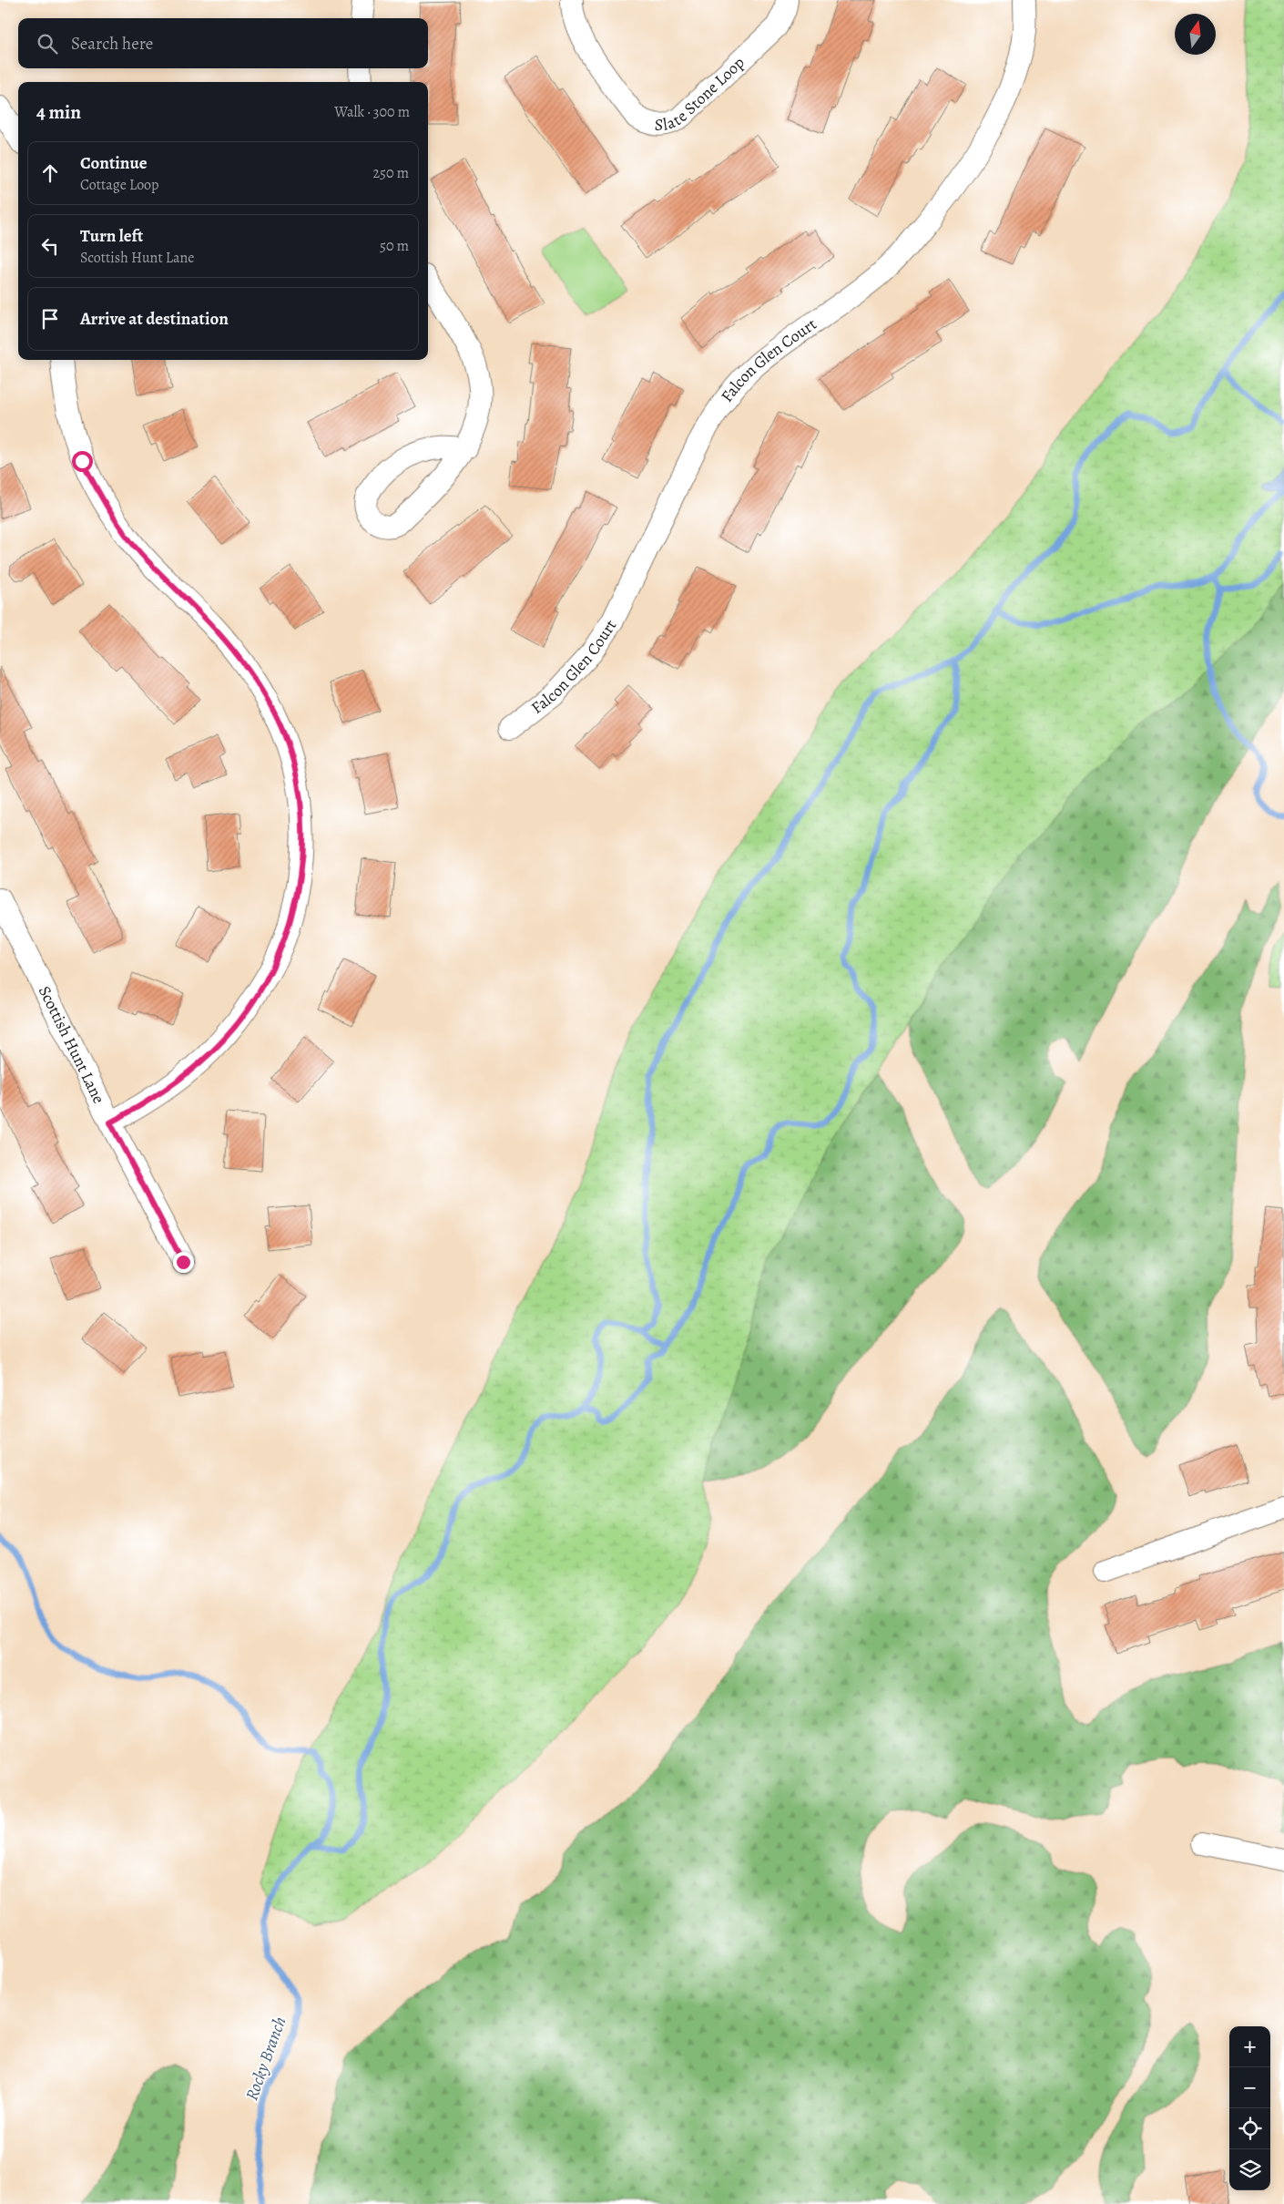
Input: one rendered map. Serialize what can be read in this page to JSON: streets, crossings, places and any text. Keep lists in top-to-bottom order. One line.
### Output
{"streets":{"street":["Slate Stone Loop","Falcon Glen Court","Scottish Hunt Lane"]},"water":["Rocky Branch"],"north":"top","page":{"search":"Search here","heading":["4 min","Walk · 300 m"],"list":[["Continue","Cottage Loop","250 m"],["Turn left","Scottish Hunt Lane","50 m"],"Arrive at destination"],"map_buttons":["+","−"]}}
